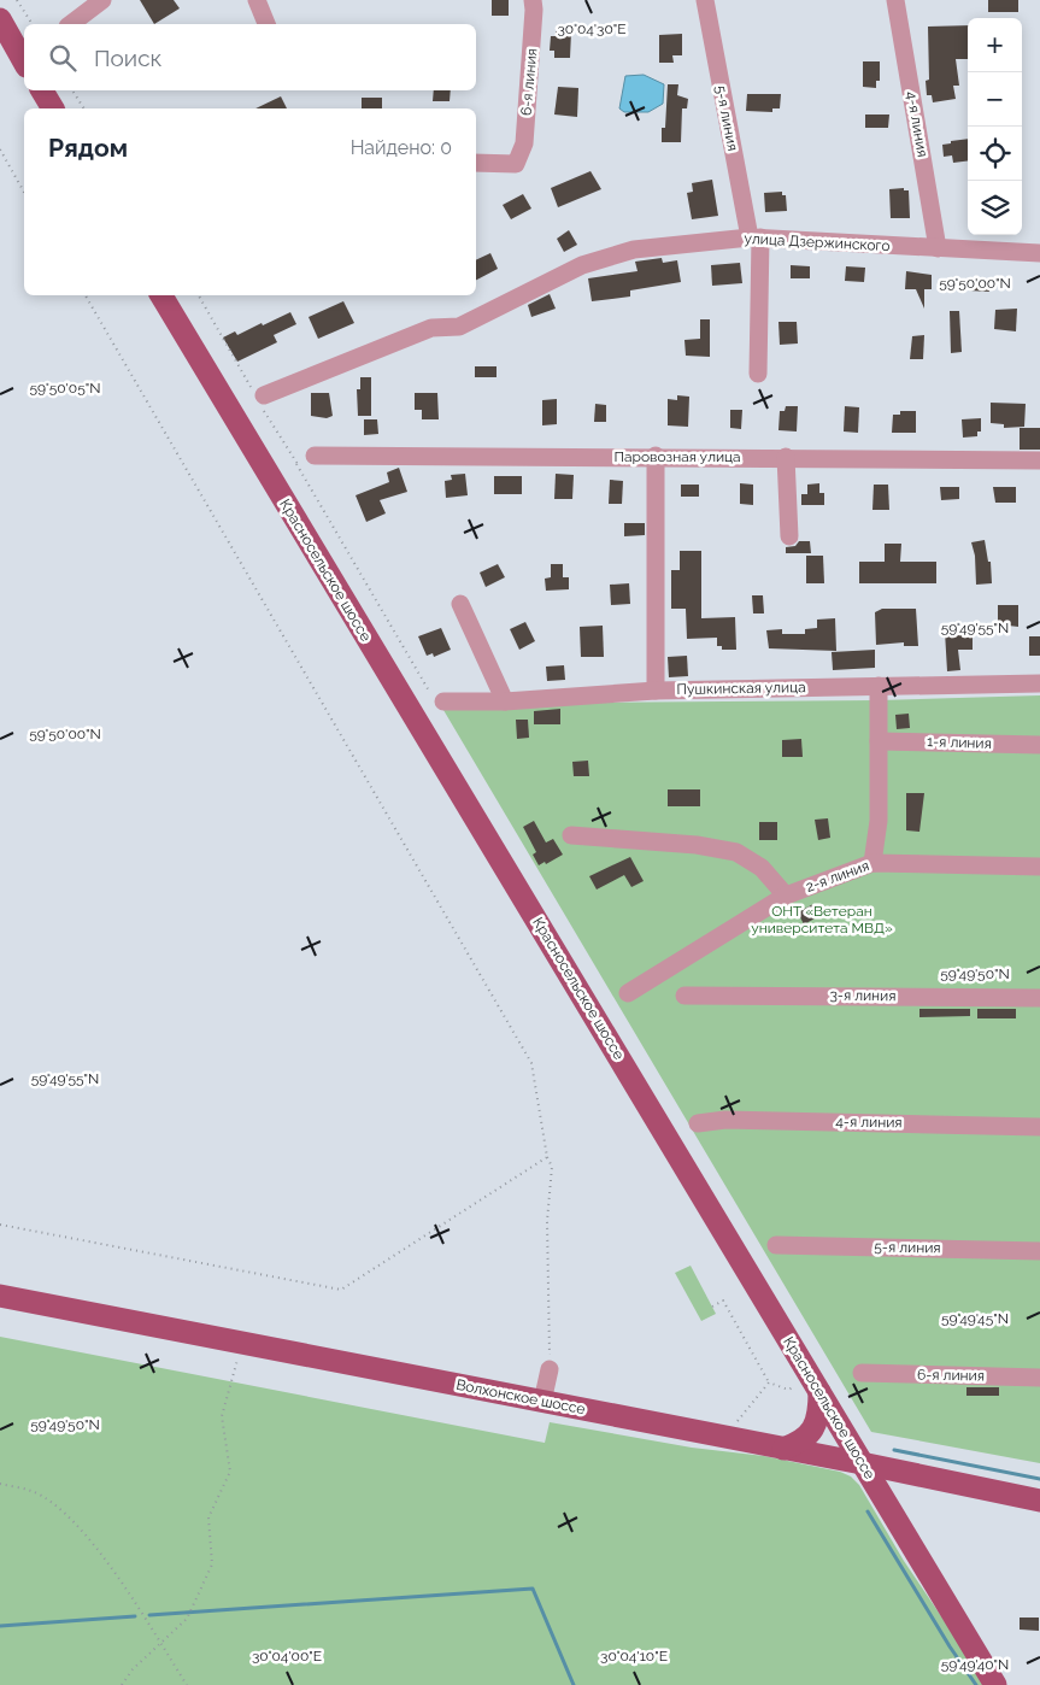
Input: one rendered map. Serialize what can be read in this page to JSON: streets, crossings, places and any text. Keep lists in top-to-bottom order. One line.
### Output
{"streets":{"main road":["Красносельское шоссе","Волхонское шоссе"],"street":["6-я линия","5-я линия","4-я линия","улица Дзержинского","Паровозная улица","Пушкинская улица","1-я линия","2-я линия","3-я линия"]},"crossings":[["5-я линия","улица Дзержинского"],["4-я линия","улица Дзержинского"],["Красносельское шоссе","Волхонское шоссе"]],"parks":["ОНТ «Ветеран университета МВД»"],"page":{"map_buttons":["+","−"],"search":"Поиск","heading":["Рядом","Найдено: 0"]},"coordinates":["30°04'30\"E","59°50'00\"N","59°50'05\"N","59°49'55\"N","59°49'50\"N","59°49'45\"N","30°04'00\"E","30°04'10\"E","59°49'40\"N"]}
